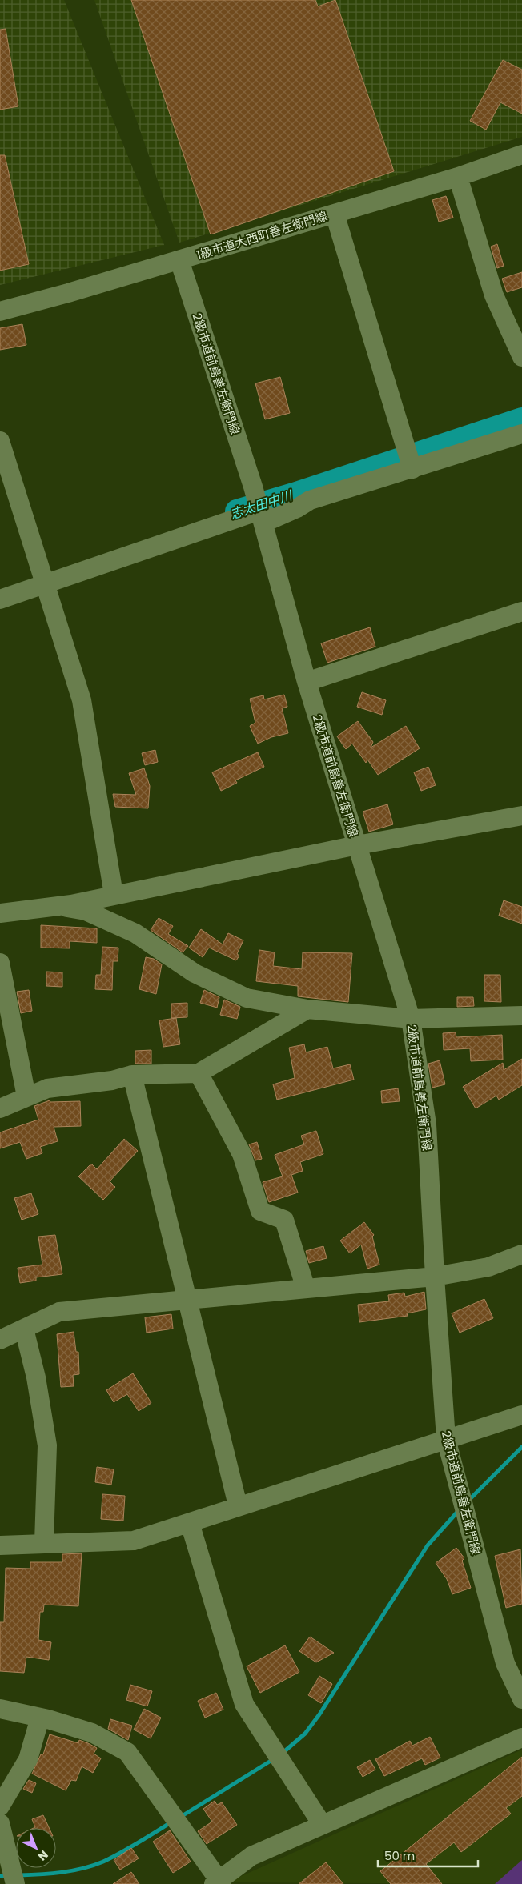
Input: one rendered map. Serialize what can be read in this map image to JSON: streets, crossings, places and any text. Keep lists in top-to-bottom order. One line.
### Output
{"streets":{"street":["1級市道大西町善左衛門線","2級市道前島善左衛門線"]},"crossings":[["1級市道大西町善左衛門線","2級市道前島善左衛門線"]],"water":["志太田中川"],"scale_bar":"50 m","north":"bottom right"}
